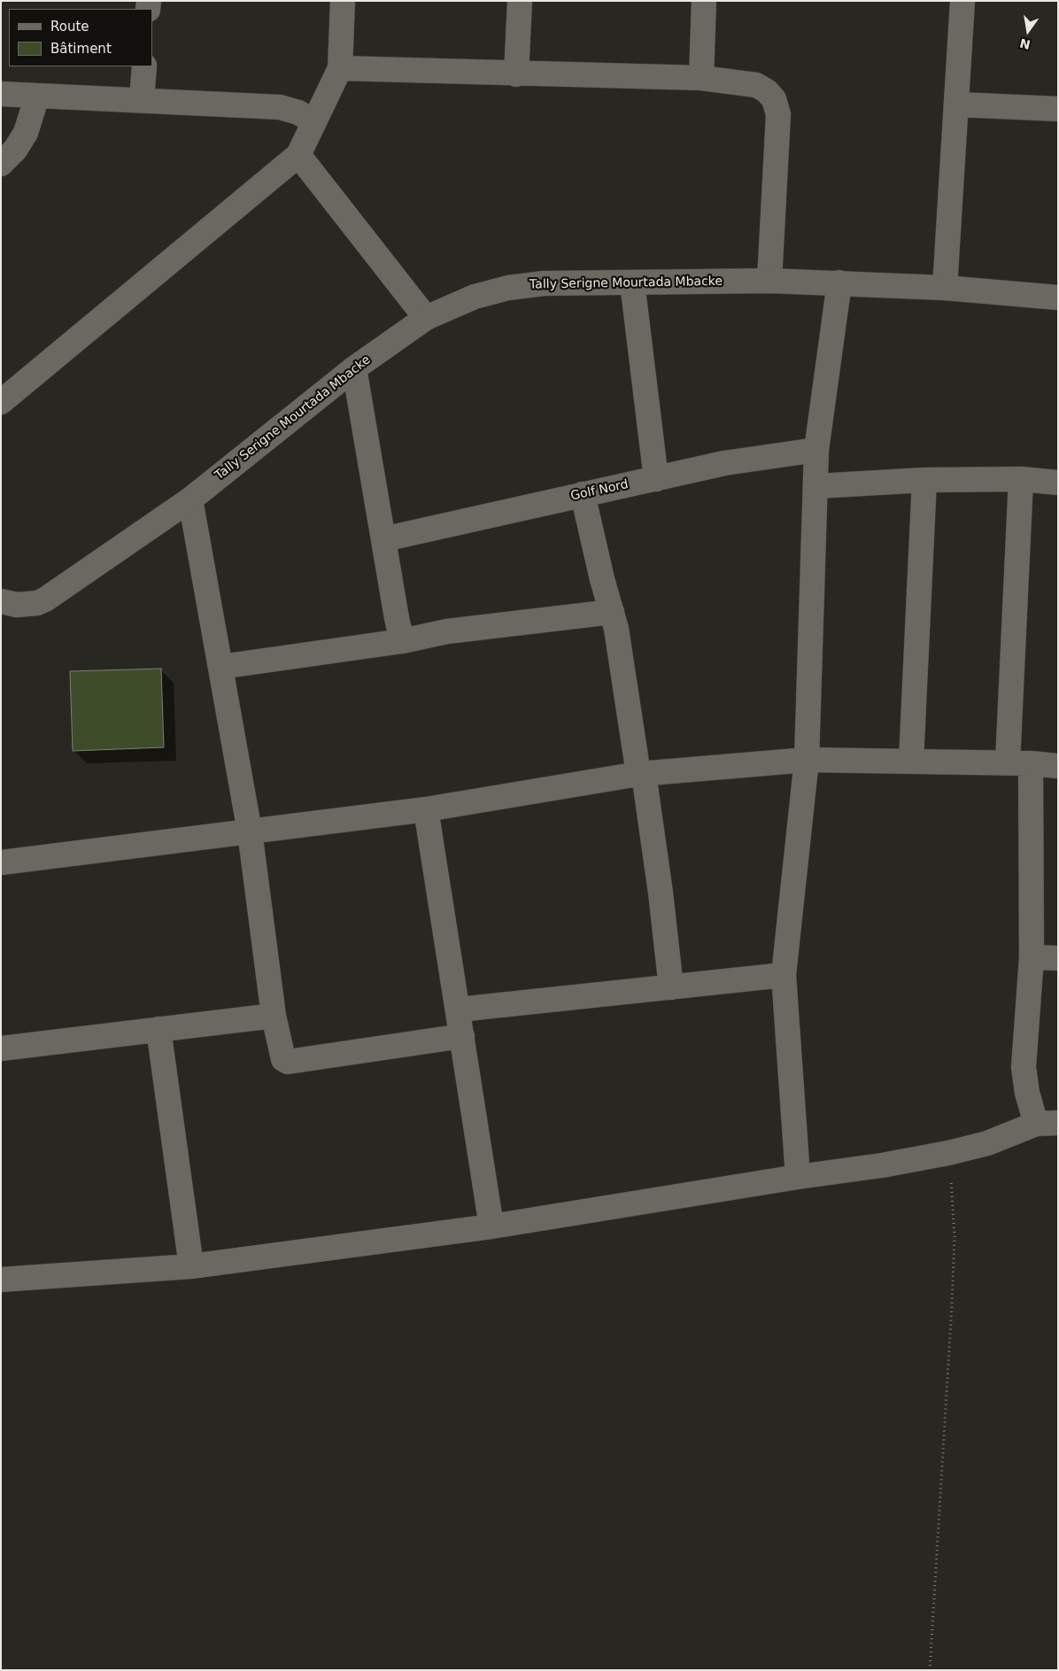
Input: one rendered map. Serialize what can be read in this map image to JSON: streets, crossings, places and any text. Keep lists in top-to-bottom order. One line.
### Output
{"streets":{"street":["Tally Serigne Mourtada Mbacke","Golf Nord"]},"legend":["Route","Bâtiment"],"north":"bottom"}
